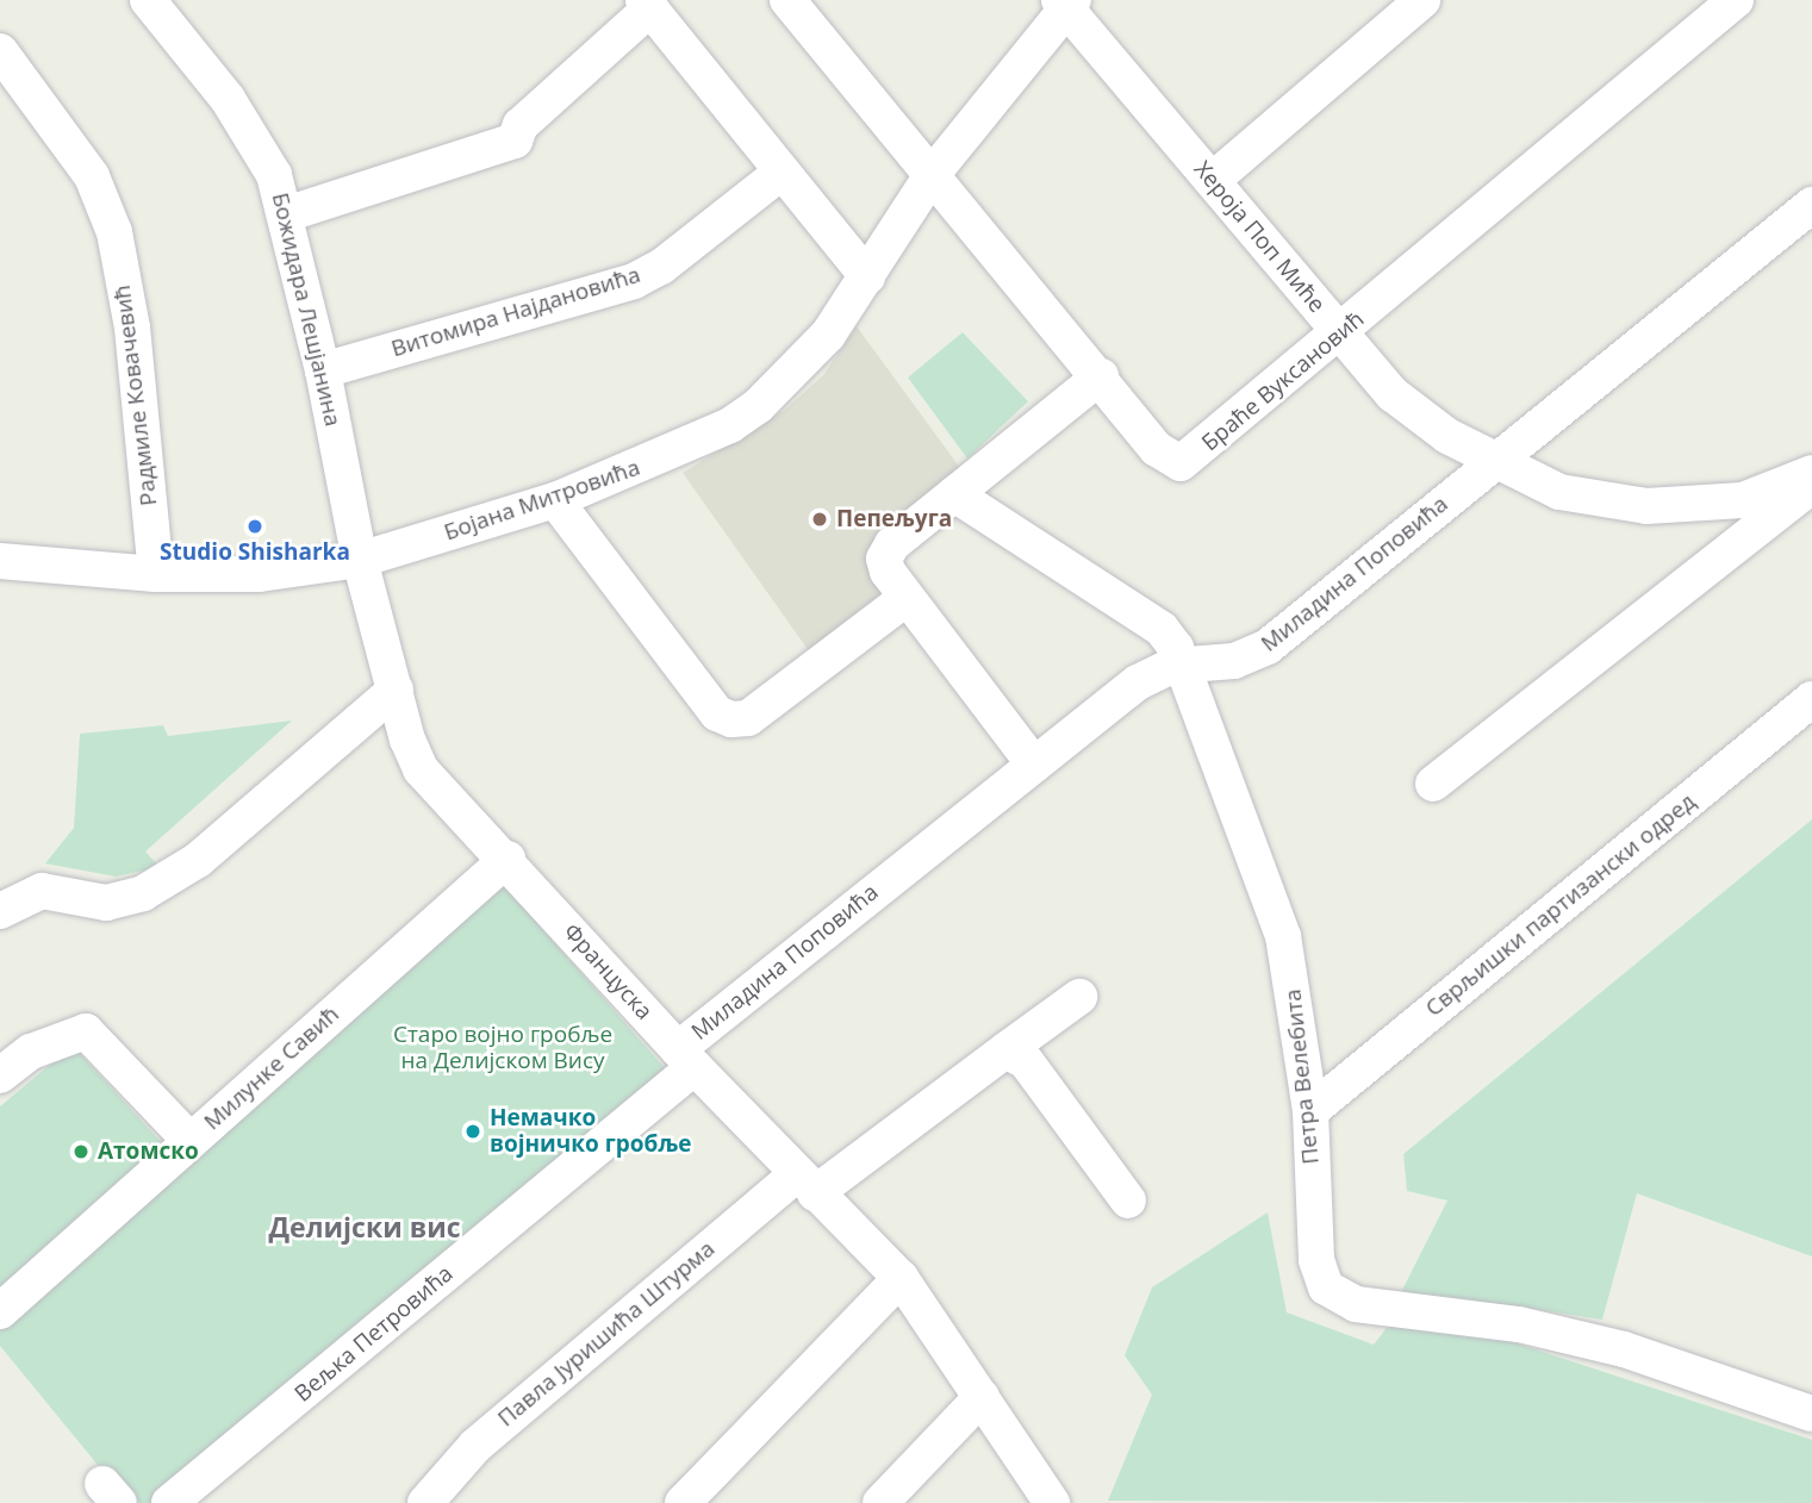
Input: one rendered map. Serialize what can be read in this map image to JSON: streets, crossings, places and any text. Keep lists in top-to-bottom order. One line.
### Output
{"streets":{"street":["Хероја Поп Миће","Божидара Лешјанина","Витомира Најдановића","Браће Вуксановић","Радмиле Ковачевић","Бојана Митровића","Миладина Поповића","Сврљишки партизански одред","Француска","Милунке Савић","Петра Велебита","Вељка Петровића","Павла Јуришића Штурма"]},"crossings":[["Хероја Поп Миће","Браће Вуксановић"],["Хероја Поп Миће","Бојана Митровића"],["Хероја Поп Миће","Миладина Поповића"],["Божидара Лешјанина","Витомира Најдановића"],["Божидара Лешјанина","Бојана Митровића"],["Божидара Лешјанина","Француска"],["Браће Вуксановић","Бојана Митровића"],["Радмиле Ковачевић","Бојана Митровића"],["Бојана Митровића","Француска"],["Миладина Поповића","Француска"],["Миладина Поповића","Петра Велебита"],["Миладина Поповића","Вељка Петровића"],["Сврљишки партизански одред","Петра Велебита"],["Француска","Милунке Савић"],["Француска","Вељка Петровића"],["Француска","Павла Јуришића Штурма"]],"districts":["Делијски вис"],"parks":["Старо војно гробље на Делијском Вису"],"places":["Пепељуга","Studio Shisharka","Немачко војничко гробље","Атомско"]}
